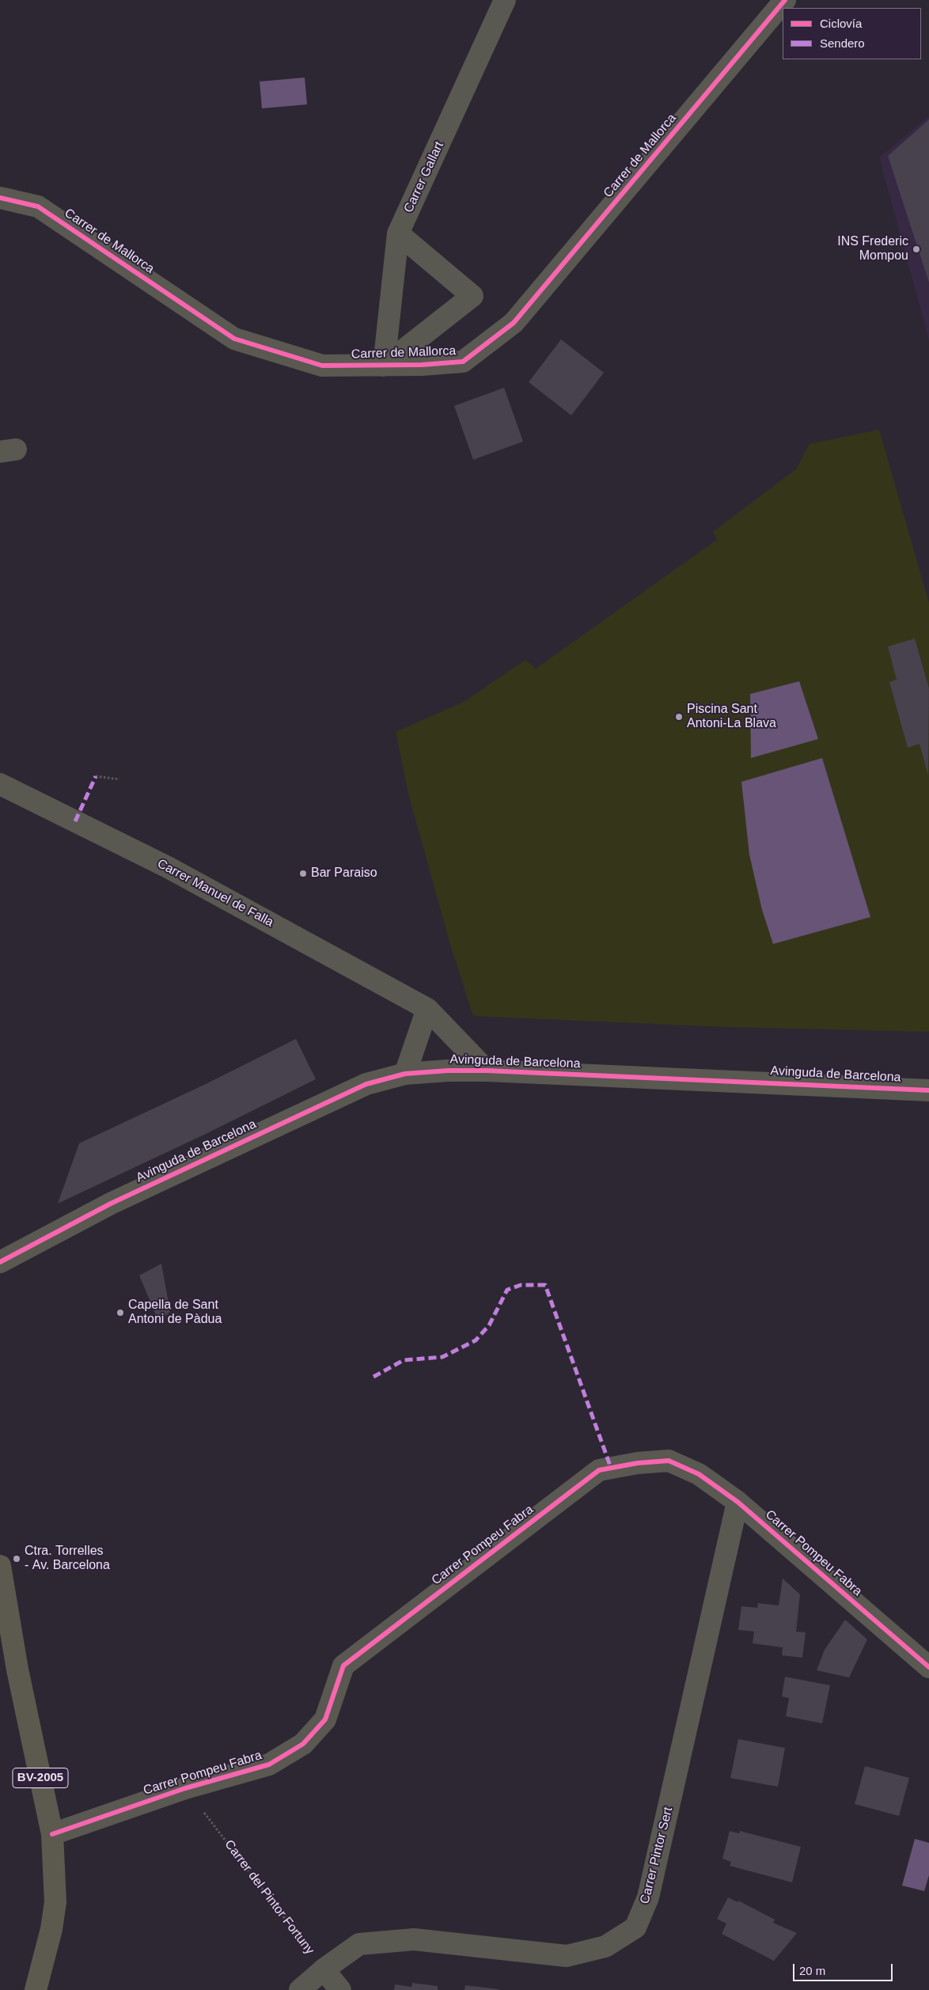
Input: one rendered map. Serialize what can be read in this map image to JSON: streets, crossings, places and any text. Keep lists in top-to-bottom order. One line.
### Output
{"streets":{"main road":["BV-2005"],"street":["Carrer de Mallorca","Carrer Gallart","Carrer Manuel de Falla","Avinguda de Barcelona","Carrer Pompeu Fabra","Carrer Pintor Sert"],"path":["Carrer del Pintor Fortuny"]},"crossings":[["Carrer de Mallorca","Carrer Gallart"],["Carrer Manuel de Falla","Avinguda de Barcelona"],["Carrer Pompeu Fabra","BV-2005"],["Carrer Pompeu Fabra","Carrer Pintor Sert"],["Carrer Pintor Sert","Carrer del Pintor Fortuny"]],"places":["INS Frederic Mompou","Piscina Sant Antoni-La Blava","Bar Paraiso","Capella de Sant Antoni de Pàdua","Ctra. Torrelles - Av. Barcelona"],"legend":["Ciclovía","Sendero"],"scale_bar":"20 m"}
